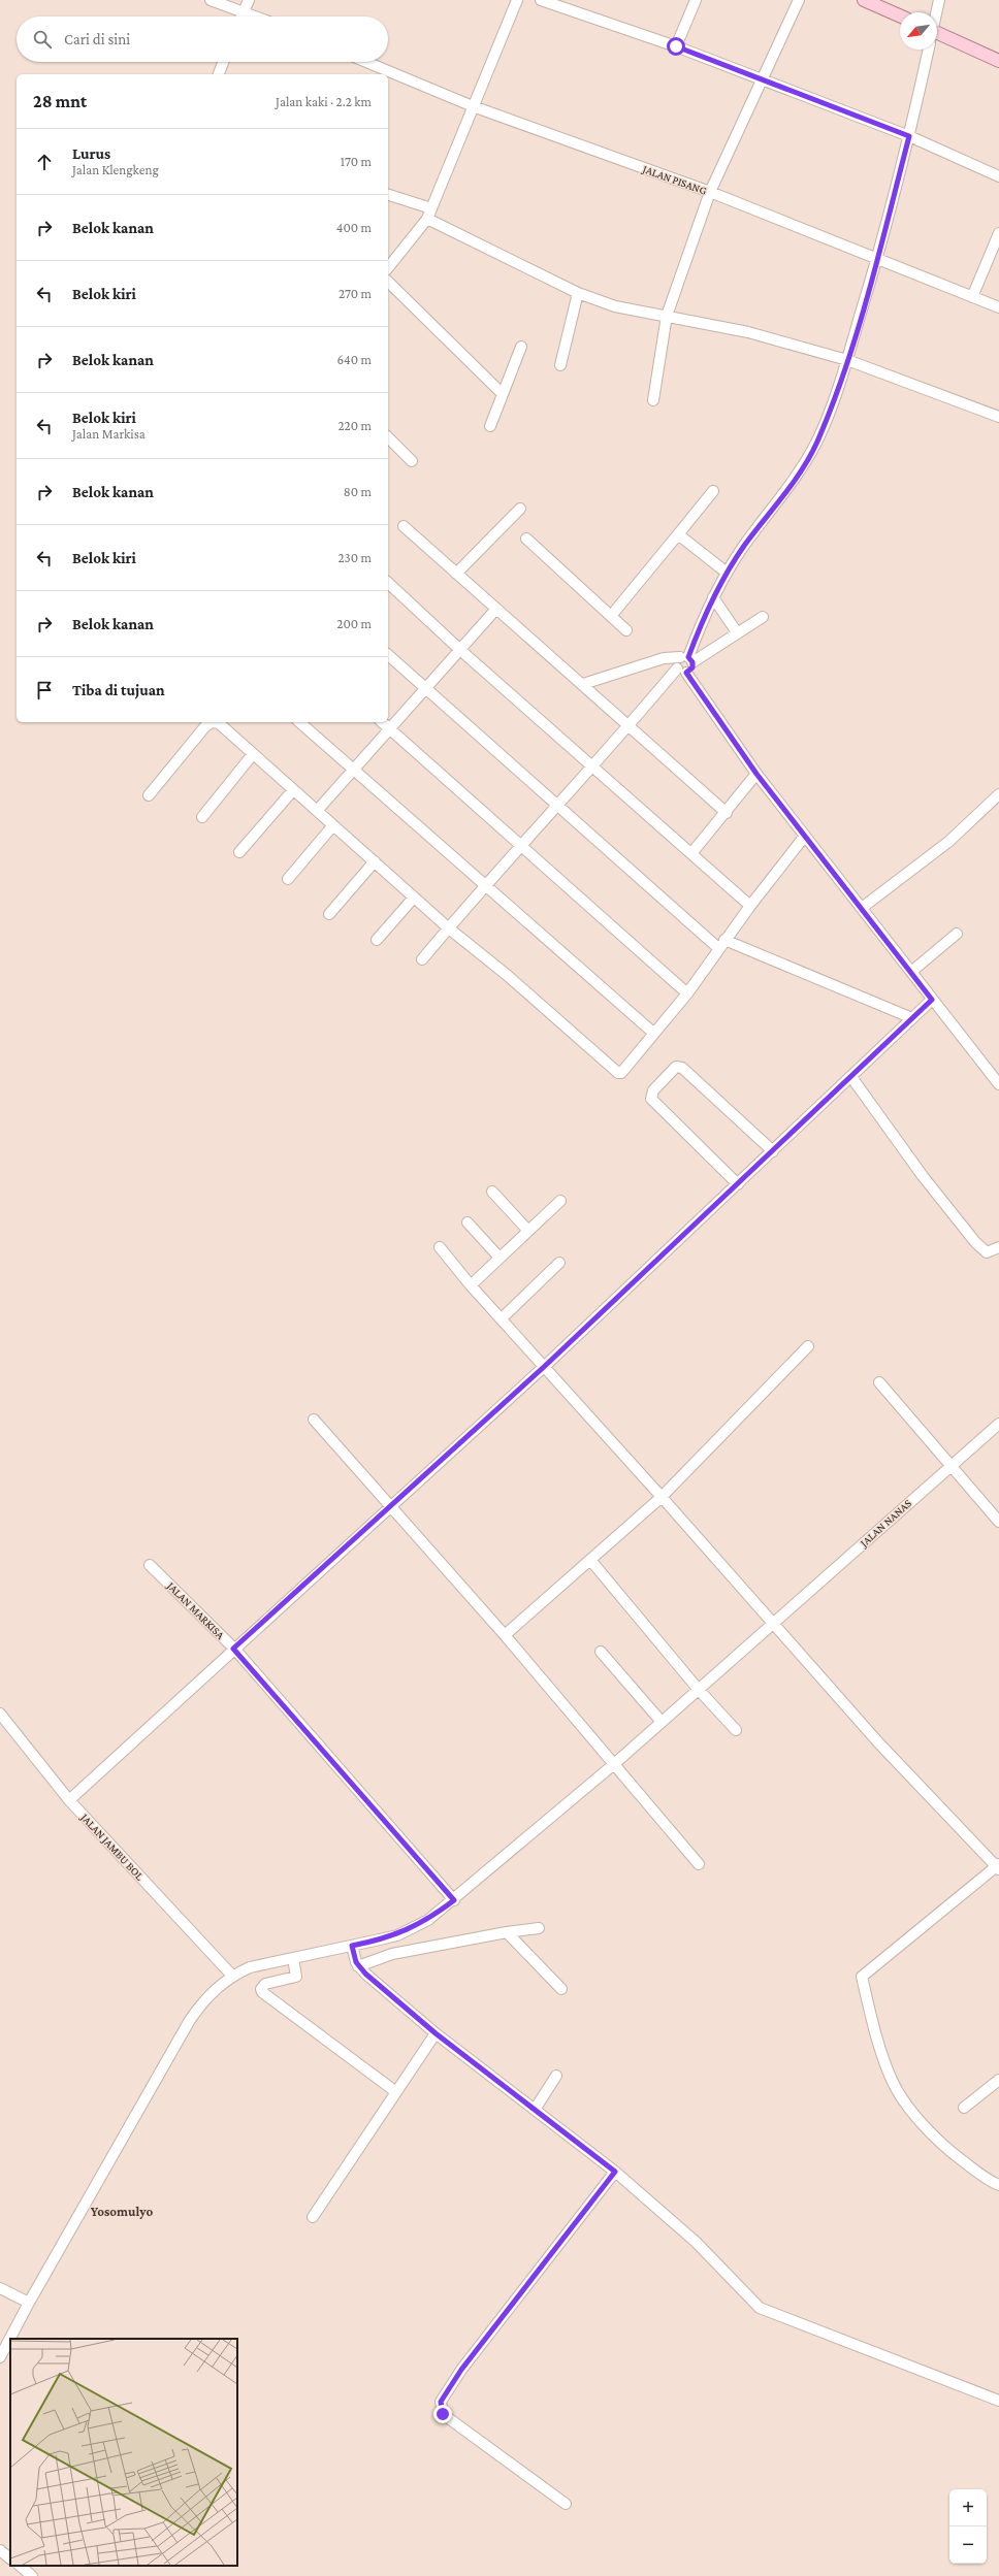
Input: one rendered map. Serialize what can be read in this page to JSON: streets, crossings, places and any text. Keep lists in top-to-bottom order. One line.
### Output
{"streets":{"street":["JALAN PISANG","JALAN NANAS","JALAN MARKISA","JALAN JAMBU BOL"]},"crossings":[["JALAN NANAS","JALAN MARKISA"]],"districts":["Yosomulyo"],"north":"bottom left","page":{"search":"Cari di sini","heading":["28 mnt","Jalan kaki · 2.2 km"],"list":[["Lurus","Jalan Klengkeng","170 m"],["Belok kanan","400 m"],["Belok kiri","270 m"],["Belok kanan","640 m"],["Belok kiri","Jalan Markisa","220 m"],["Belok kanan","80 m"],["Belok kiri","230 m"],["Belok kanan","200 m"],"Tiba di tujuan"],"map_buttons":["+","−"]}}
